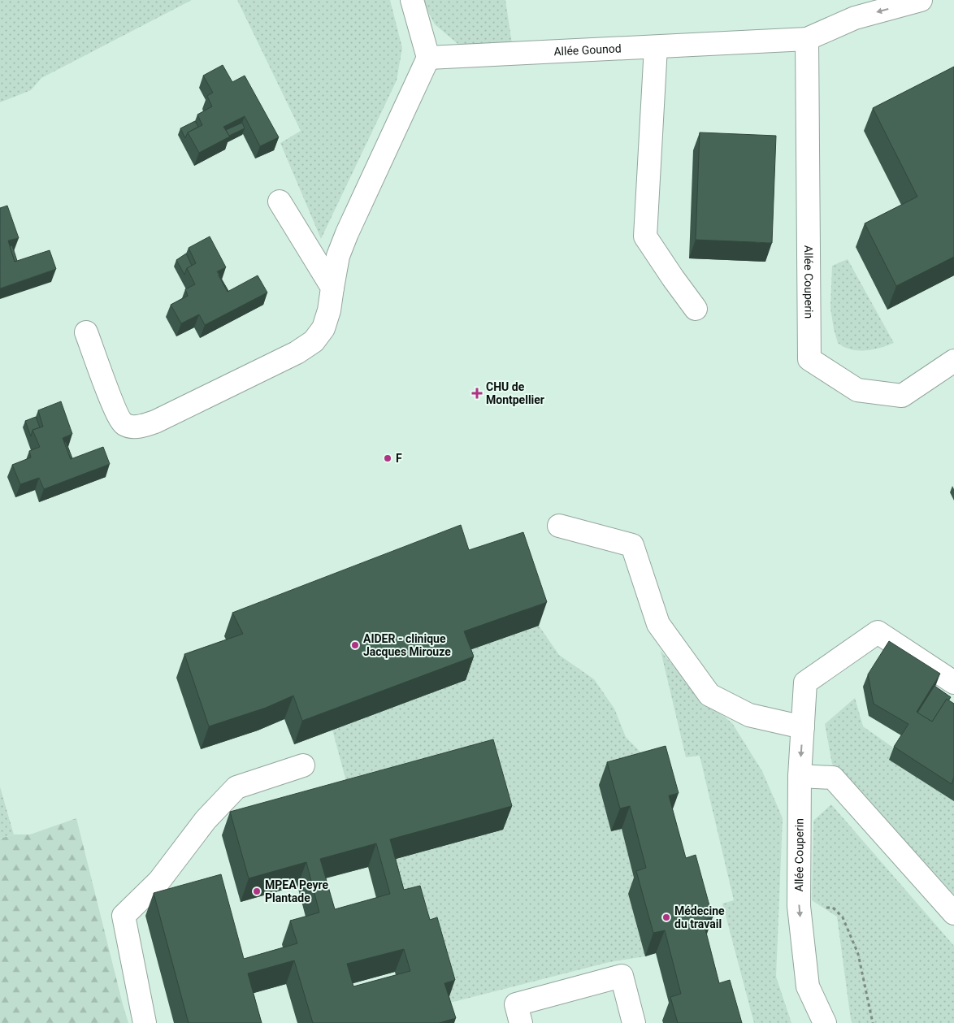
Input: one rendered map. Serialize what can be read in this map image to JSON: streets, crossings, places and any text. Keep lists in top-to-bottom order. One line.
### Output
{"streets":{"street":["Allée Gounod","Allée Couperin"]},"crossings":[["Allée Gounod","Allée Couperin"]],"places":{"health":["CHU de Montpellier"],"other":["F","AIDER - clinique Jacques Mirouze","MPEA Peyre Plantade","Médecine du travail"]}}
